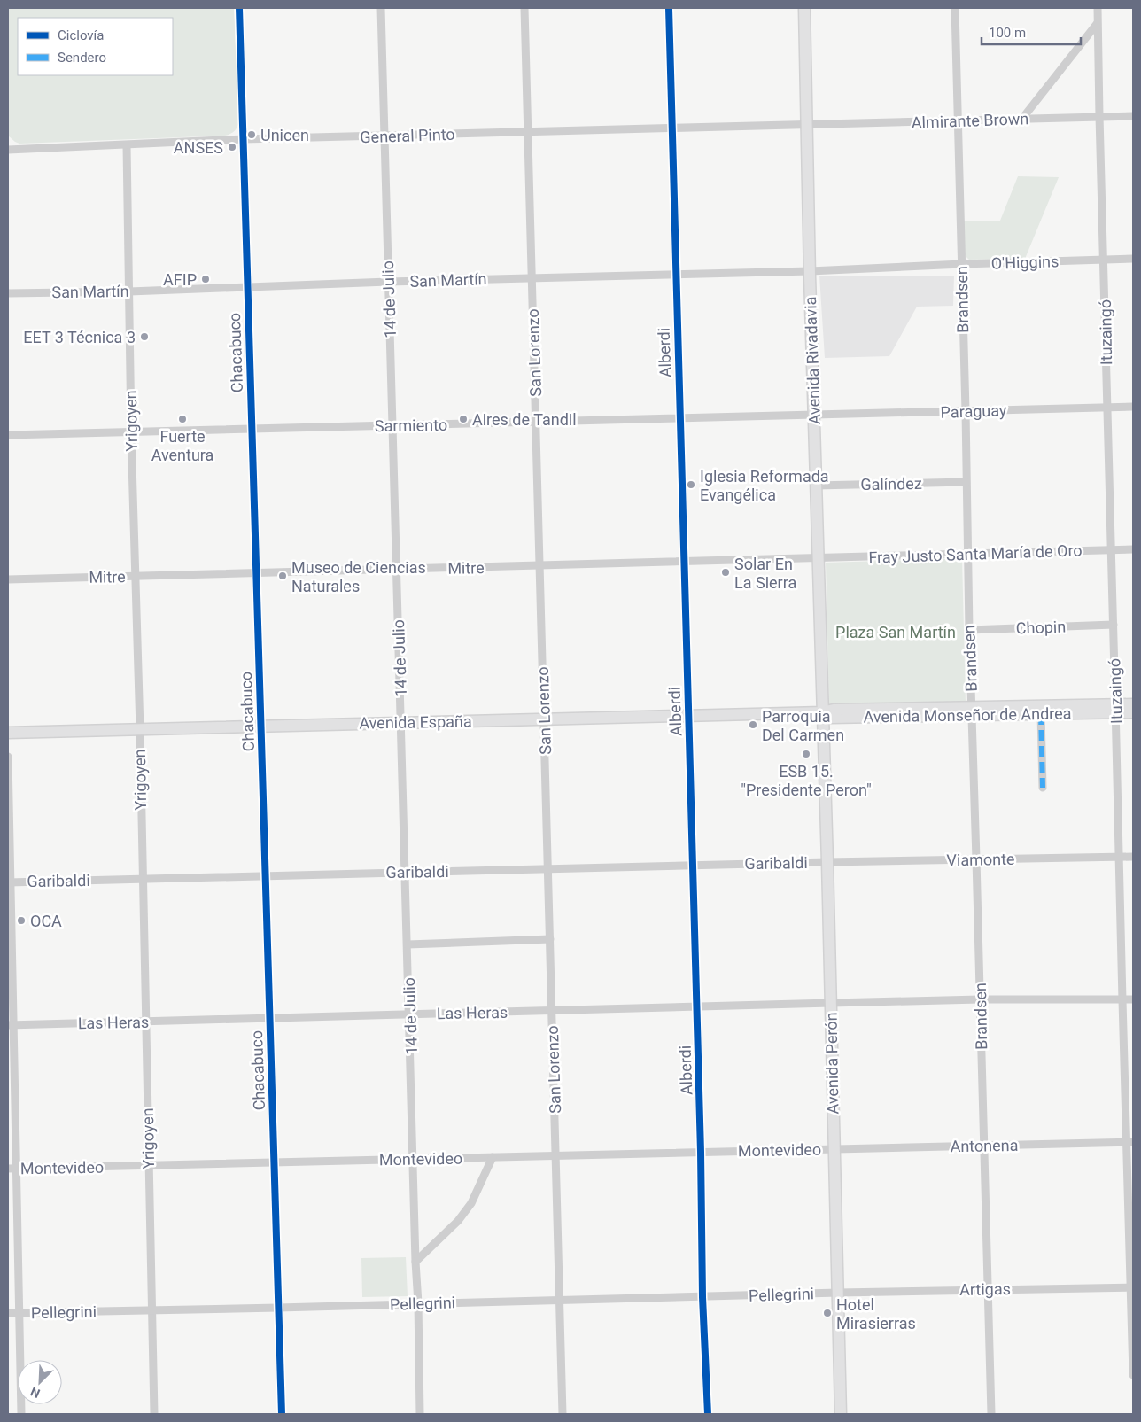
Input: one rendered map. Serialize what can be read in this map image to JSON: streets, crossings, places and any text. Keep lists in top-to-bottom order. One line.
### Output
{"streets":{"main road":["Avenida Rivadavia","Avenida Monseñor de Andrea","Avenida España","Avenida Perón"],"street":["Almirante Brown","General Pinto","O'Higgins","San Martín","14 de Julio","Brandsen","Ituzaingó","Chacabuco","San Lorenzo","Alberdi","Paraguay","Yrigoyen","Sarmiento","Galíndez","Fray Justo Santa María de Oro","Mitre","Chopin","Viamonte","Garibaldi","Las Heras","Antonena","Montevideo","Artigas","Pellegrini"]},"crossings":[["Almirante Brown","General Pinto"],["Almirante Brown","Brandsen"],["Almirante Brown","Ituzaingó"],["Almirante Brown","Avenida Rivadavia"],["General Pinto","14 de Julio"],["General Pinto","Chacabuco"],["General Pinto","San Lorenzo"],["General Pinto","Alberdi"],["General Pinto","Avenida Rivadavia"],["General Pinto","Yrigoyen"],["O'Higgins","San Martín"],["O'Higgins","Brandsen"],["O'Higgins","Ituzaingó"],["O'Higgins","Avenida Rivadavia"],["San Martín","14 de Julio"],["San Martín","Chacabuco"],["San Martín","San Lorenzo"],["San Martín","Alberdi"],["San Martín","Avenida Rivadavia"],["San Martín","Yrigoyen"],["14 de Julio","Sarmiento"],["14 de Julio","Mitre"],["14 de Julio","Avenida España"],["14 de Julio","Garibaldi"],["14 de Julio","Las Heras"],["14 de Julio","Montevideo"],["14 de Julio","Pellegrini"],["Brandsen","Paraguay"],["Brandsen","Galíndez"],["Brandsen","Fray Justo Santa María de Oro"],["Brandsen","Chopin"],["Brandsen","Avenida Monseñor de Andrea"],["Brandsen","Viamonte"],["Brandsen","Las Heras"],["Brandsen","Antonena"],["Brandsen","Artigas"],["Ituzaingó","Paraguay"],["Ituzaingó","Fray Justo Santa María de Oro"],["Ituzaingó","Chopin"],["Ituzaingó","Avenida Monseñor de Andrea"],["Ituzaingó","Viamonte"],["Ituzaingó","Las Heras"],["Ituzaingó","Antonena"],["Ituzaingó","Artigas"],["Chacabuco","Sarmiento"],["Chacabuco","Mitre"],["Chacabuco","Avenida España"],["Chacabuco","Garibaldi"],["Chacabuco","Las Heras"],["Chacabuco","Montevideo"],["Chacabuco","Pellegrini"],["San Lorenzo","Sarmiento"],["San Lorenzo","Mitre"],["San Lorenzo","Avenida España"],["San Lorenzo","Garibaldi"],["San Lorenzo","Las Heras"],["San Lorenzo","Montevideo"],["San Lorenzo","Pellegrini"],["Alberdi","Sarmiento"],["Alberdi","Mitre"],["Alberdi","Avenida España"],["Alberdi","Garibaldi"],["Alberdi","Las Heras"],["Alberdi","Montevideo"],["Alberdi","Pellegrini"],["Avenida Rivadavia","Paraguay"],["Avenida Rivadavia","Sarmiento"],["Avenida Rivadavia","Galíndez"],["Avenida Rivadavia","Fray Justo Santa María de Oro"],["Avenida Rivadavia","Mitre"],["Avenida Rivadavia","Avenida Monseñor de Andrea"],["Avenida Rivadavia","Avenida España"],["Avenida Rivadavia","Avenida Perón"],["Paraguay","Sarmiento"],["Yrigoyen","Sarmiento"],["Yrigoyen","Mitre"],["Yrigoyen","Avenida España"],["Yrigoyen","Garibaldi"],["Yrigoyen","Las Heras"],["Yrigoyen","Montevideo"],["Yrigoyen","Pellegrini"],["Fray Justo Santa María de Oro","Mitre"],["Avenida Monseñor de Andrea","Avenida España"],["Avenida Monseñor de Andrea","Avenida Perón"],["Avenida España","Avenida Perón"],["Viamonte","Garibaldi"],["Viamonte","Avenida Perón"],["Garibaldi","Avenida Perón"],["Las Heras","Avenida Perón"],["Avenida Perón","Antonena"],["Avenida Perón","Montevideo"],["Avenida Perón","Artigas"],["Avenida Perón","Pellegrini"],["Antonena","Montevideo"],["Artigas","Pellegrini"]],"parks":["Plaza San Martín"],"places":["Unicen","ANSES","AFIP","EET 3 Técnica 3","Fuerte Aventura","Aires de Tandil","Iglesia Reformada Evangélica","Solar En La Sierra","Museo de Ciencias Naturales","Parroquia Del Carmen","ESB 15. \"Presidente Peron\"","OCA","Hotel Mirasierras"],"legend":["Ciclovía","Sendero"],"scale_bar":"100 m","north":"bottom left"}
